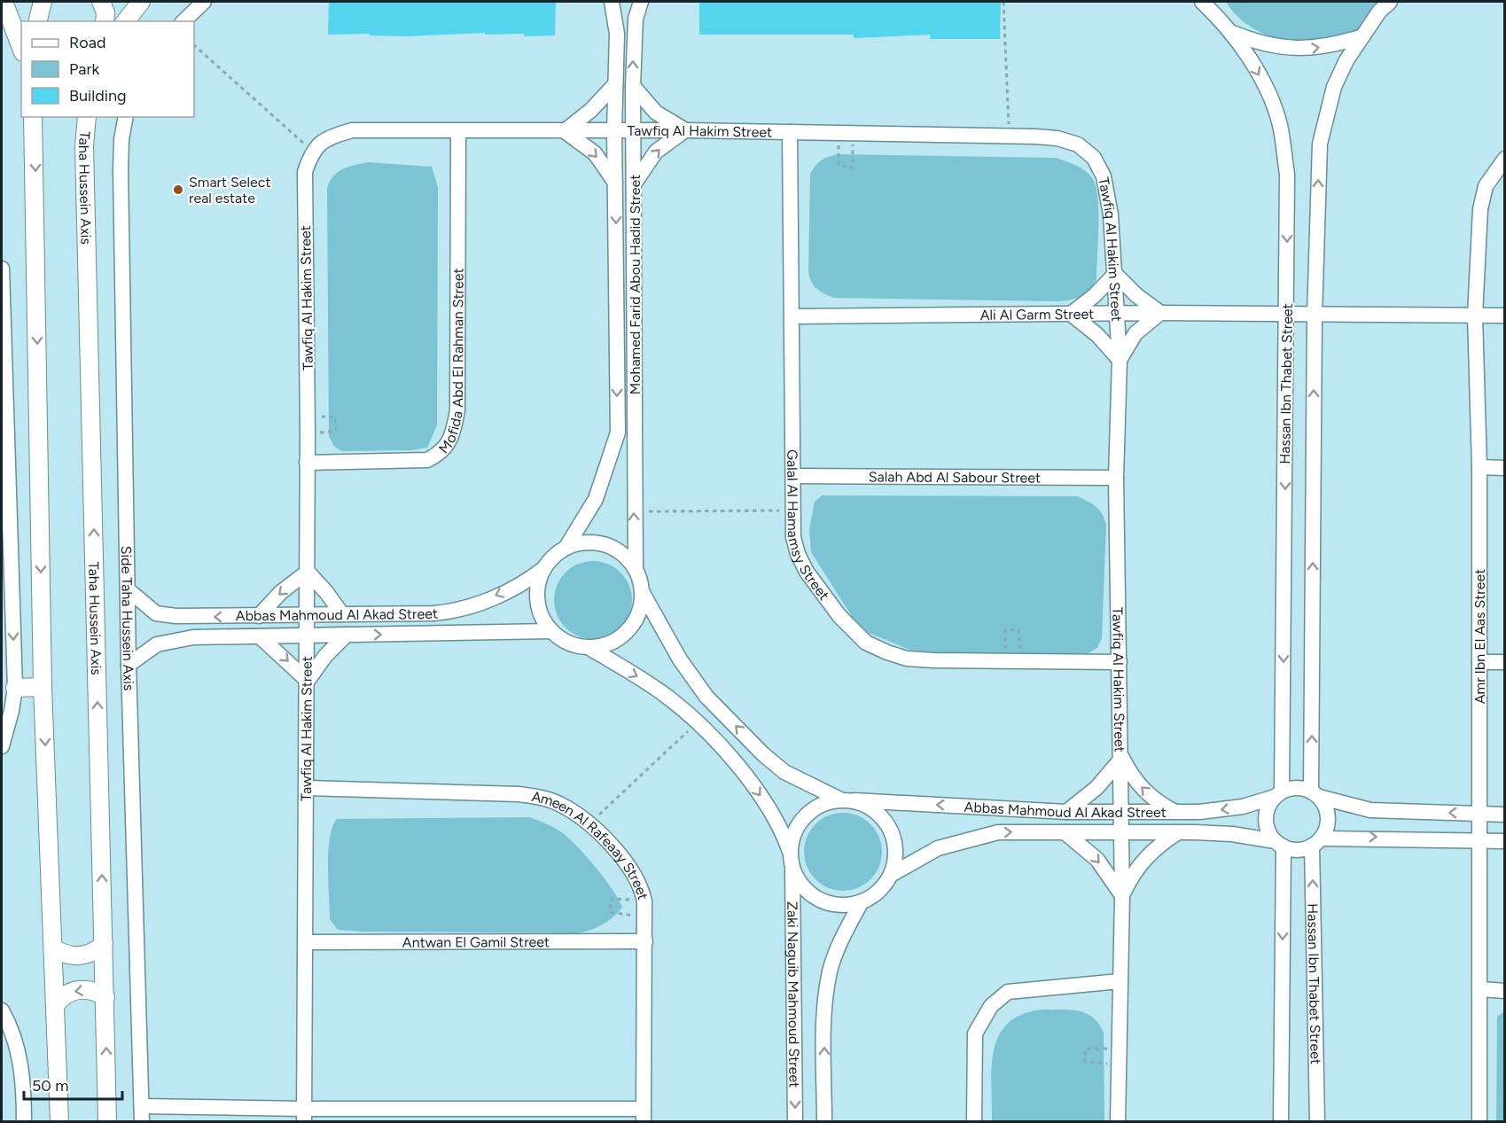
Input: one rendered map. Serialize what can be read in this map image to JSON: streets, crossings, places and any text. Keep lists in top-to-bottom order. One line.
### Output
{"streets":{"main road":["Taha Hussein Axis"],"street":["Tawfiq Al Hakim Street","Mohamed Farid Abou Hadid Street","Ali Al Garm Street","Mofida Abd El Rahman Street","Hassan Ibn Thabet Street","Salah Abd Al Sabour Street","Galal Al Hamamsy Street","Abbas Mahmoud Al Akad Street","Side Taha Hussein Axis","Amr Ibn El Aas Street","Ameen Al Rafeaay Street","Antwan El Gamil Street","Zaki Naguib Mahmoud Street"]},"crossings":[["Tawfiq Al Hakim Street","Mohamed Farid Abou Hadid Street"],["Tawfiq Al Hakim Street","Ali Al Garm Street"],["Tawfiq Al Hakim Street","Mofida Abd El Rahman Street"],["Tawfiq Al Hakim Street","Salah Abd Al Sabour Street"],["Tawfiq Al Hakim Street","Galal Al Hamamsy Street"],["Tawfiq Al Hakim Street","Abbas Mahmoud Al Akad Street"],["Tawfiq Al Hakim Street","Ameen Al Rafeaay Street"],["Tawfiq Al Hakim Street","Antwan El Gamil Street"],["Mohamed Farid Abou Hadid Street","Abbas Mahmoud Al Akad Street"],["Ali Al Garm Street","Hassan Ibn Thabet Street"],["Ali Al Garm Street","Galal Al Hamamsy Street"],["Ali Al Garm Street","Amr Ibn El Aas Street"],["Hassan Ibn Thabet Street","Abbas Mahmoud Al Akad Street"],["Salah Abd Al Sabour Street","Galal Al Hamamsy Street"],["Abbas Mahmoud Al Akad Street","Side Taha Hussein Axis"],["Abbas Mahmoud Al Akad Street","Zaki Naguib Mahmoud Street"],["Ameen Al Rafeaay Street","Antwan El Gamil Street"]],"places":["Smart Select real estate"],"legend":["Road","Park","Building"],"scale_bar":"50 m"}
